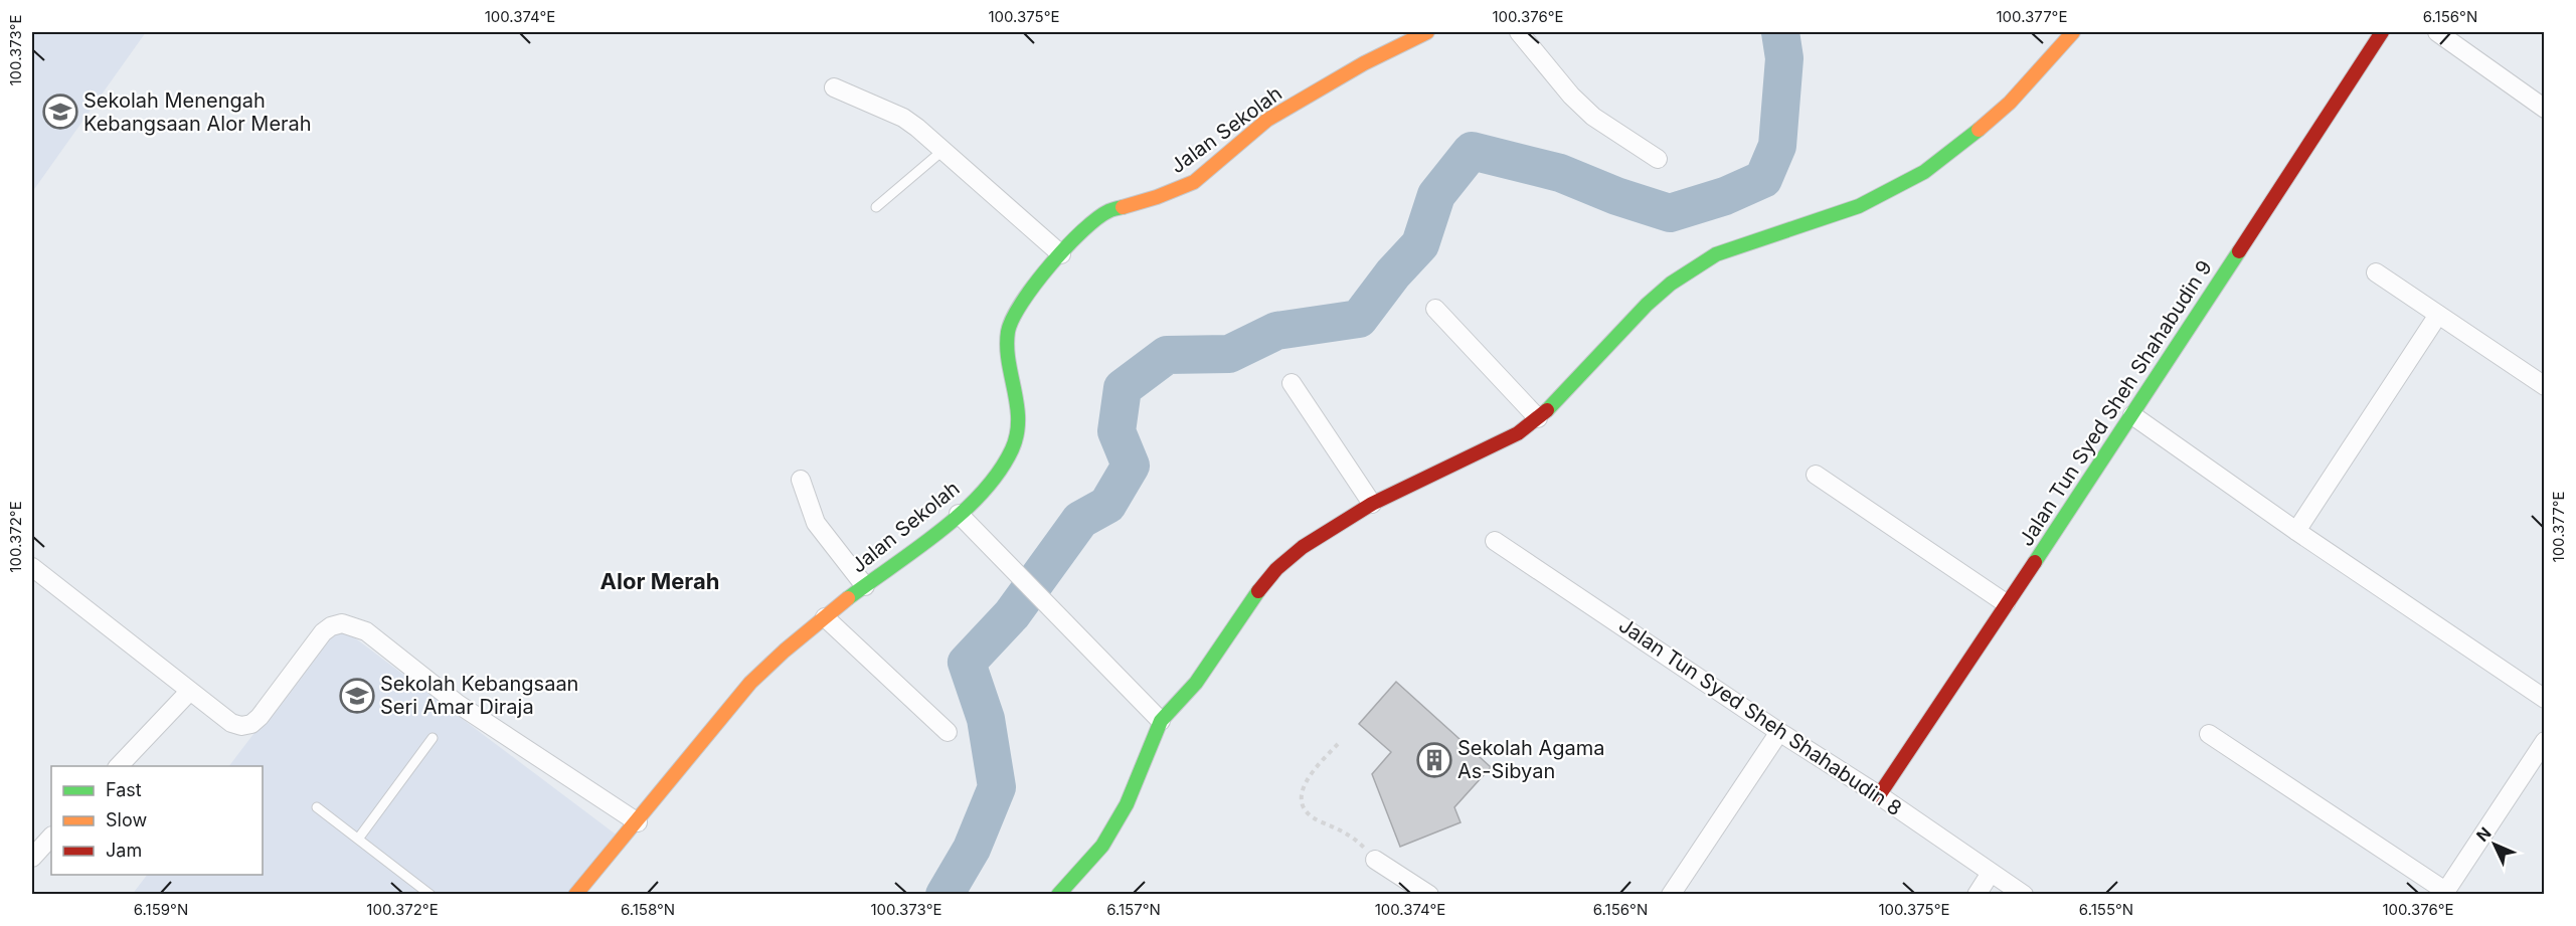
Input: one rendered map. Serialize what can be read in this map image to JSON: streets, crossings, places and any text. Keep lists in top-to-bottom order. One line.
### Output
{"streets":{"street":["Jalan Sekolah","Jalan Tun Syed Sheh Shahabudin 9","Jalan Tun Syed Sheh Shahabudin 8"]},"crossings":[["Jalan Tun Syed Sheh Shahabudin 9","Jalan Tun Syed Sheh Shahabudin 8"]],"districts":["Alor Merah"],"places":{"school or university":["Sekolah Menengah Kebangsaan Alor Merah","Sekolah Kebangsaan Seri Amar Diraja"],"building":["Sekolah Agama As-Sibyan"]},"legend":["Fast","Slow","Jam"],"north":"top left","coordinates":["100.374°E","100.375°E","100.376°E","100.377°E","6.156°N","100.373°E","100.372°E","6.159°N","6.158°N","6.157°N","6.155°N"]}
